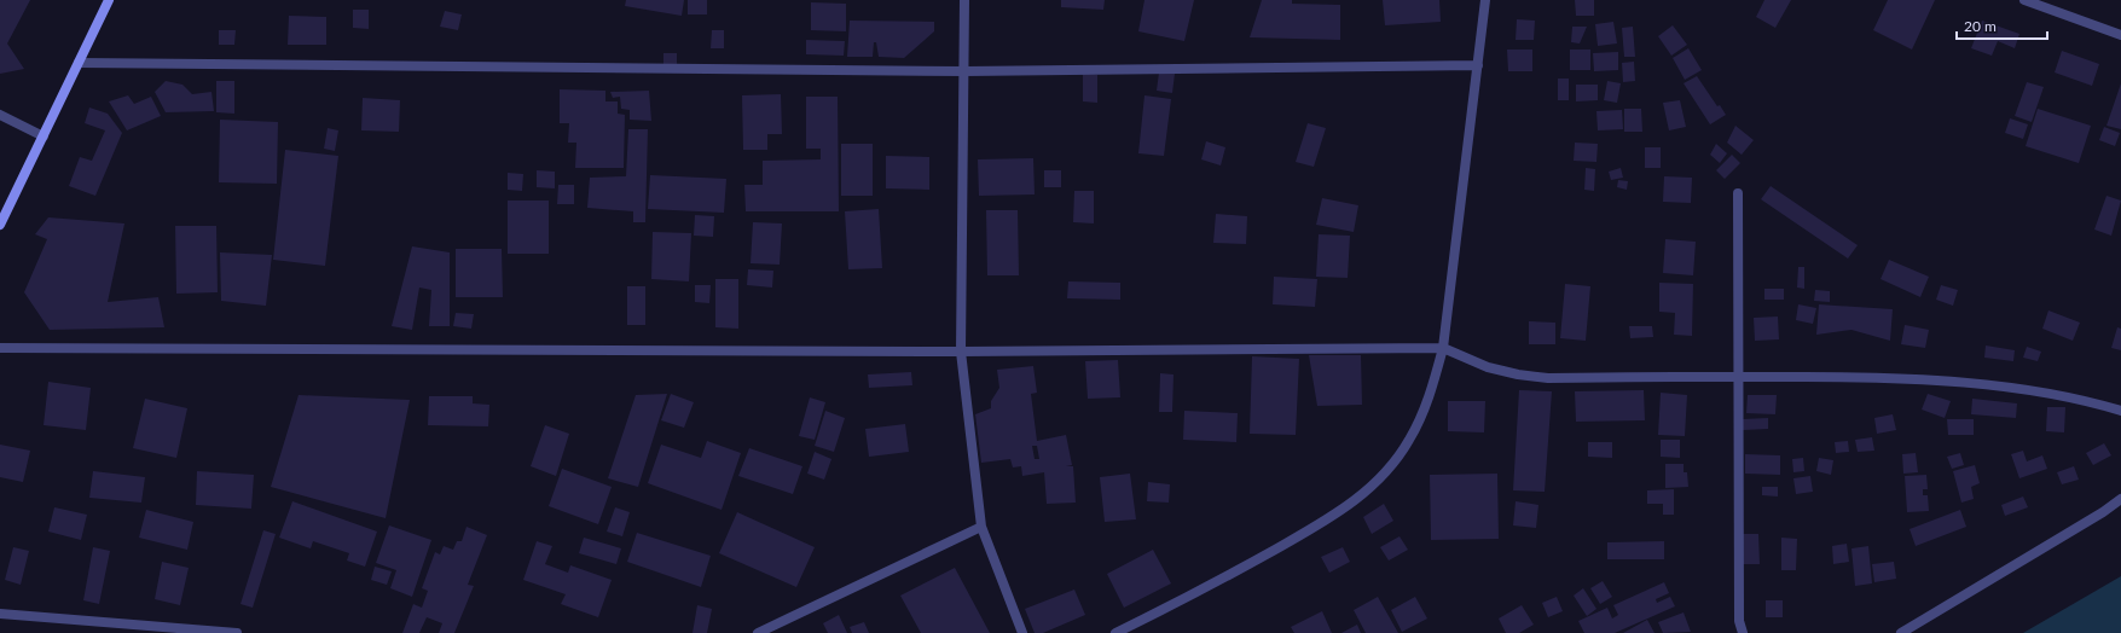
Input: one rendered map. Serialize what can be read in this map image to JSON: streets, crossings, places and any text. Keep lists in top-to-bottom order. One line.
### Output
{"scale_bar":"20 m"}
